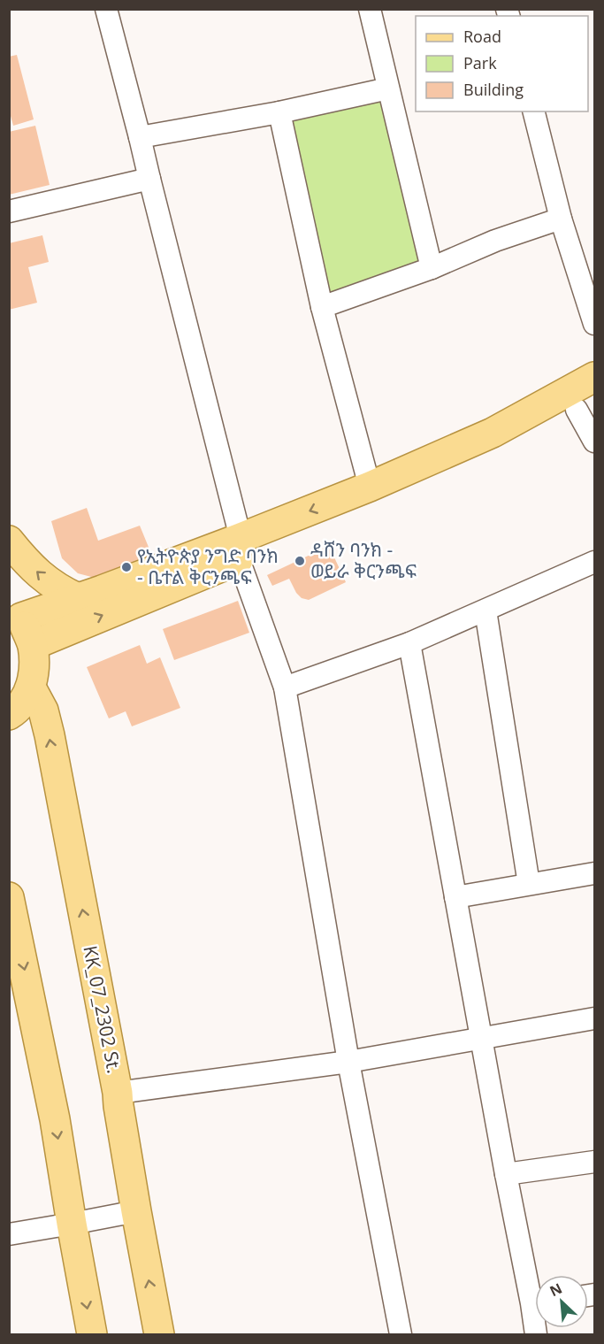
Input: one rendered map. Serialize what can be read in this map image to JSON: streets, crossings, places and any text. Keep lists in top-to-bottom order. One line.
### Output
{"streets":{"main road":["KK_07_2302 St."]},"places":["ዳሸን ባንክ - ወይራ ቅርንጫፍ","የኢትዮጵያ ንግድ ባንክ - ቤተል ቅርንጫፍ"],"legend":["Road","Park","Building"],"north":"top left"}
